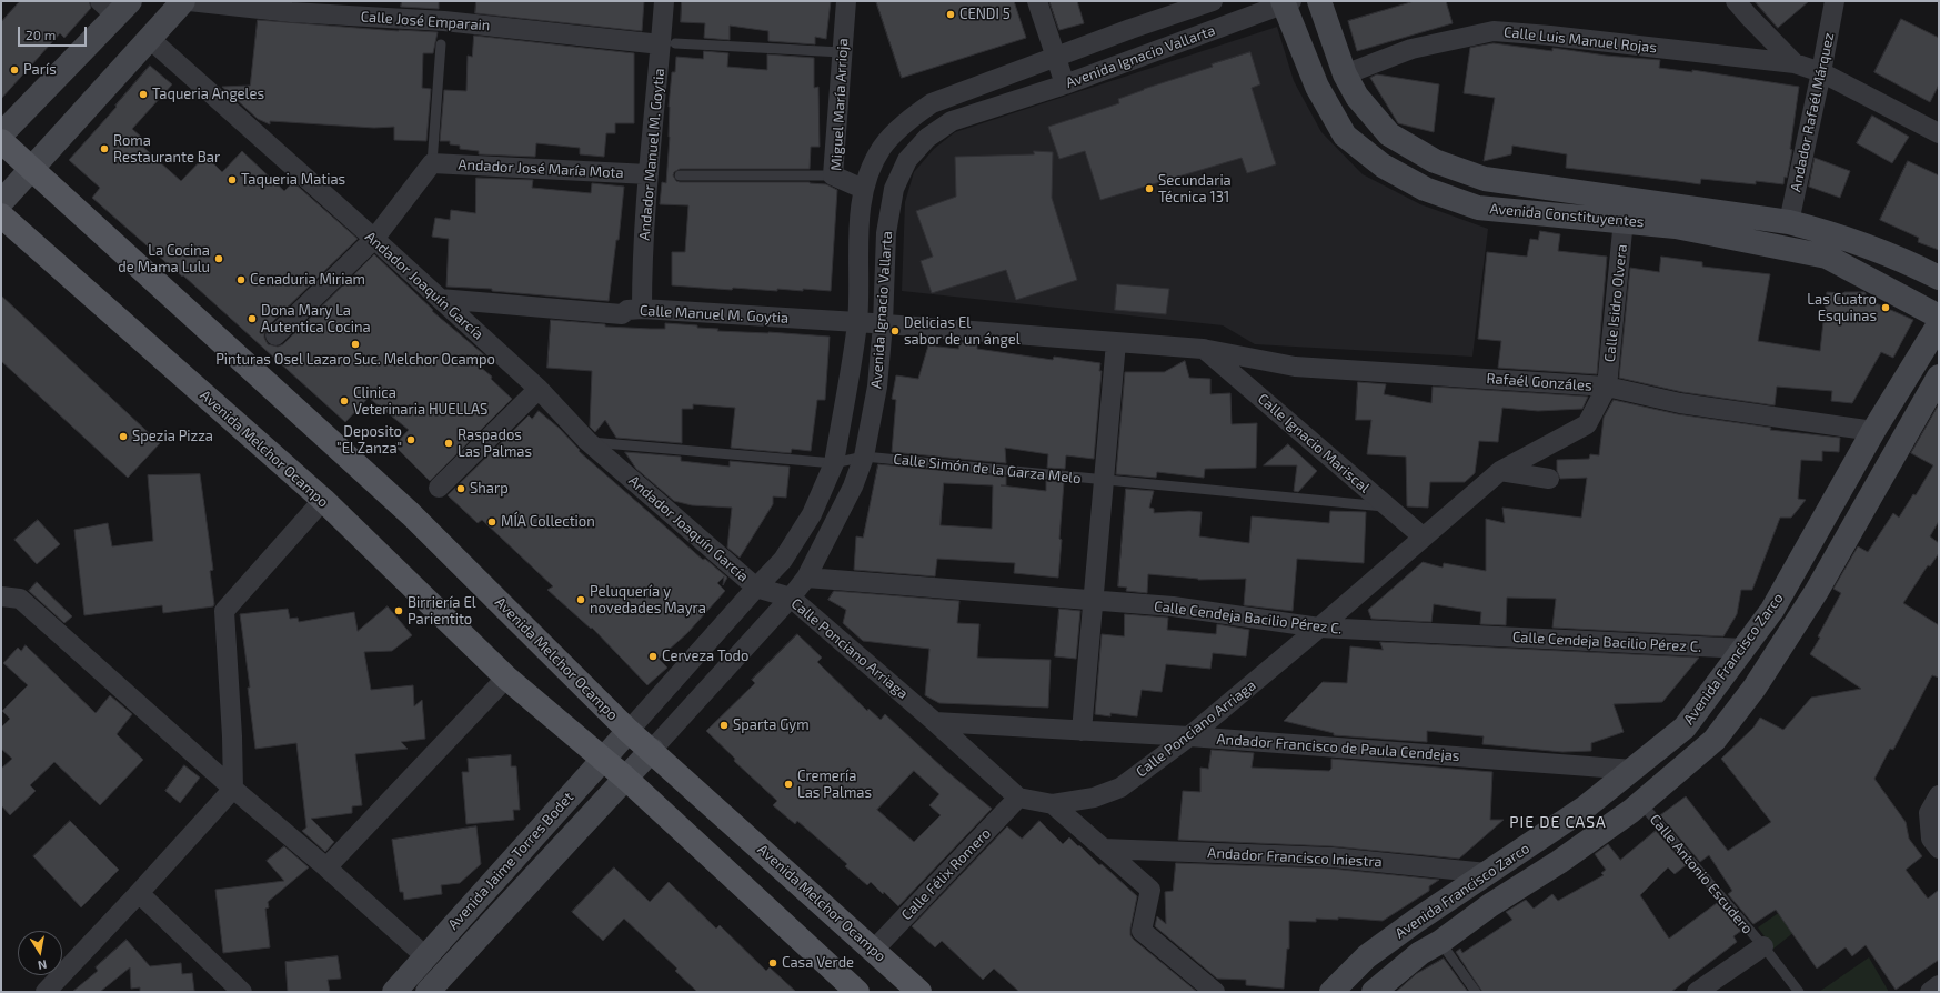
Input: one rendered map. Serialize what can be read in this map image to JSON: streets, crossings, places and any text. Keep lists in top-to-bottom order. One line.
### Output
{"streets":{"main road":["Avenida Melchor Ocampo"],"street":["Calle José Emparain","Calle Luis Manuel Rojas","Avenida Ignacio Vallarta","Miguel María Arrioja","Andador Rafaél Márquez","Andador Manuel M. Goytia","Andador José María Mota","Avenida Constituyentes","Andador Joaquín García","Calle Isidro Olvera","Calle Manuel M. Goytia","Rafaél Gonzáles","Calle Ignacio Mariscal","Calle Cendeja Bacilio Pérez C.","Calle Ponciano Arriaga","Avenida Francisco Zarco","Andador Francisco de Paula Cendejas","Andador Francisco Iniestra","Avenida Jaime Torres Bodet","Calle Félix Romero","Calle Antonio Escudero"],"lane":["Calle Simón de la Garza Melo"]},"crossings":[["Calle José Emparain","Miguel María Arrioja"],["Calle José Emparain","Andador Manuel M. Goytia"],["Calle Luis Manuel Rojas","Avenida Constituyentes"],["Avenida Ignacio Vallarta","Miguel María Arrioja"],["Avenida Ignacio Vallarta","Avenida Constituyentes"],["Avenida Ignacio Vallarta","Andador Joaquín García"],["Avenida Ignacio Vallarta","Calle Manuel M. Goytia"],["Avenida Ignacio Vallarta","Avenida Melchor Ocampo"],["Avenida Ignacio Vallarta","Calle Simón de la Garza Melo"],["Avenida Ignacio Vallarta","Calle Cendeja Bacilio Pérez C."],["Avenida Ignacio Vallarta","Calle Ponciano Arriaga"],["Avenida Ignacio Vallarta","Avenida Jaime Torres Bodet"],["Andador Rafaél Márquez","Avenida Constituyentes"],["Andador Manuel M. Goytia","Andador José María Mota"],["Andador Manuel M. Goytia","Calle Manuel M. Goytia"],["Avenida Constituyentes","Calle Isidro Olvera"],["Andador Joaquín García","Calle Manuel M. Goytia"],["Andador Joaquín García","Calle Simón de la Garza Melo"],["Andador Joaquín García","Calle Ponciano Arriaga"],["Calle Isidro Olvera","Rafaél Gonzáles"],["Calle Isidro Olvera","Calle Ponciano Arriaga"],["Calle Manuel M. Goytia","Rafaél Gonzáles"],["Rafaél Gonzáles","Calle Ignacio Mariscal"],["Rafaél Gonzáles","Calle Ponciano Arriaga"],["Rafaél Gonzáles","Avenida Francisco Zarco"],["Calle Ignacio Mariscal","Calle Simón de la Garza Melo"],["Calle Ignacio Mariscal","Calle Ponciano Arriaga"],["Avenida Melchor Ocampo","Avenida Jaime Torres Bodet"],["Avenida Melchor Ocampo","Calle Félix Romero"],["Calle Cendeja Bacilio Pérez C.","Calle Ponciano Arriaga"],["Calle Cendeja Bacilio Pérez C.","Avenida Francisco Zarco"],["Calle Ponciano Arriaga","Andador Francisco de Paula Cendejas"],["Calle Ponciano Arriaga","Calle Félix Romero"],["Avenida Francisco Zarco","Andador Francisco de Paula Cendejas"],["Avenida Francisco Zarco","Andador Francisco Iniestra"],["Avenida Francisco Zarco","Calle Antonio Escudero"]],"districts":["PIE DE CASA"],"places":["CENDI 5","París","Taqueria Angeles","Roma Restaurante Bar","Taqueria Matias","Secundaria Técnica 131","La Cocina de Mama Lulu","Cenaduria Miriam","Las Cuatro Esquinas","Dona Mary La Autentica Cocina","Delicias El sabor de un ángel","Pinturas Osel Lazaro Suc. Melchor Ocampo","Clinica Veterinaria HUELLAS","Spezia Pizza","Deposito \"El Zanza\"","Raspados Las Palmas","Sharp","MÍA Collection","Peluquería y novedades Mayra","Birriería El Parientito","Cerveza Todo","Sparta Gym","Cremería Las Palmas","Casa Verde"],"scale_bar":"20 m","north":"bottom"}
